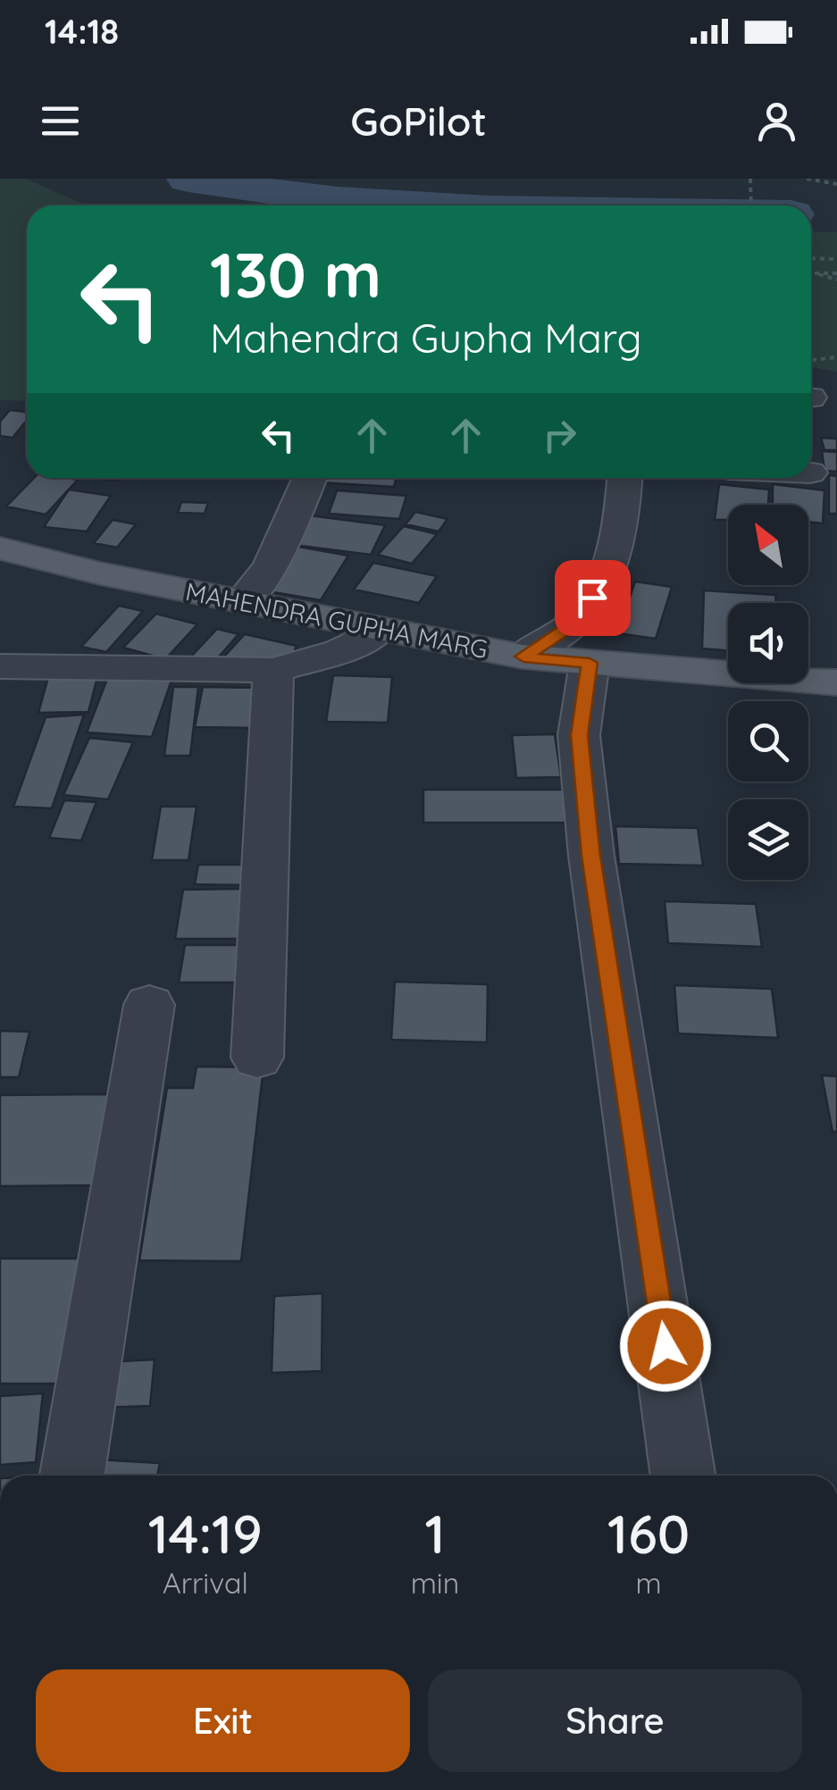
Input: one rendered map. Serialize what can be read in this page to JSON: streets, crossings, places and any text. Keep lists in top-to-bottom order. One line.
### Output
{"streets":{"main road":["MAHENDRA GUPHA MARG"]},"north":"top left","page":{"status":"14:18","header":"GoPilot","turn":["130 m","Mahendra Gupha Marg"],"eta":["14:19","Arrival","1","min","160","m"],"buttons":["Exit","Share"]}}
